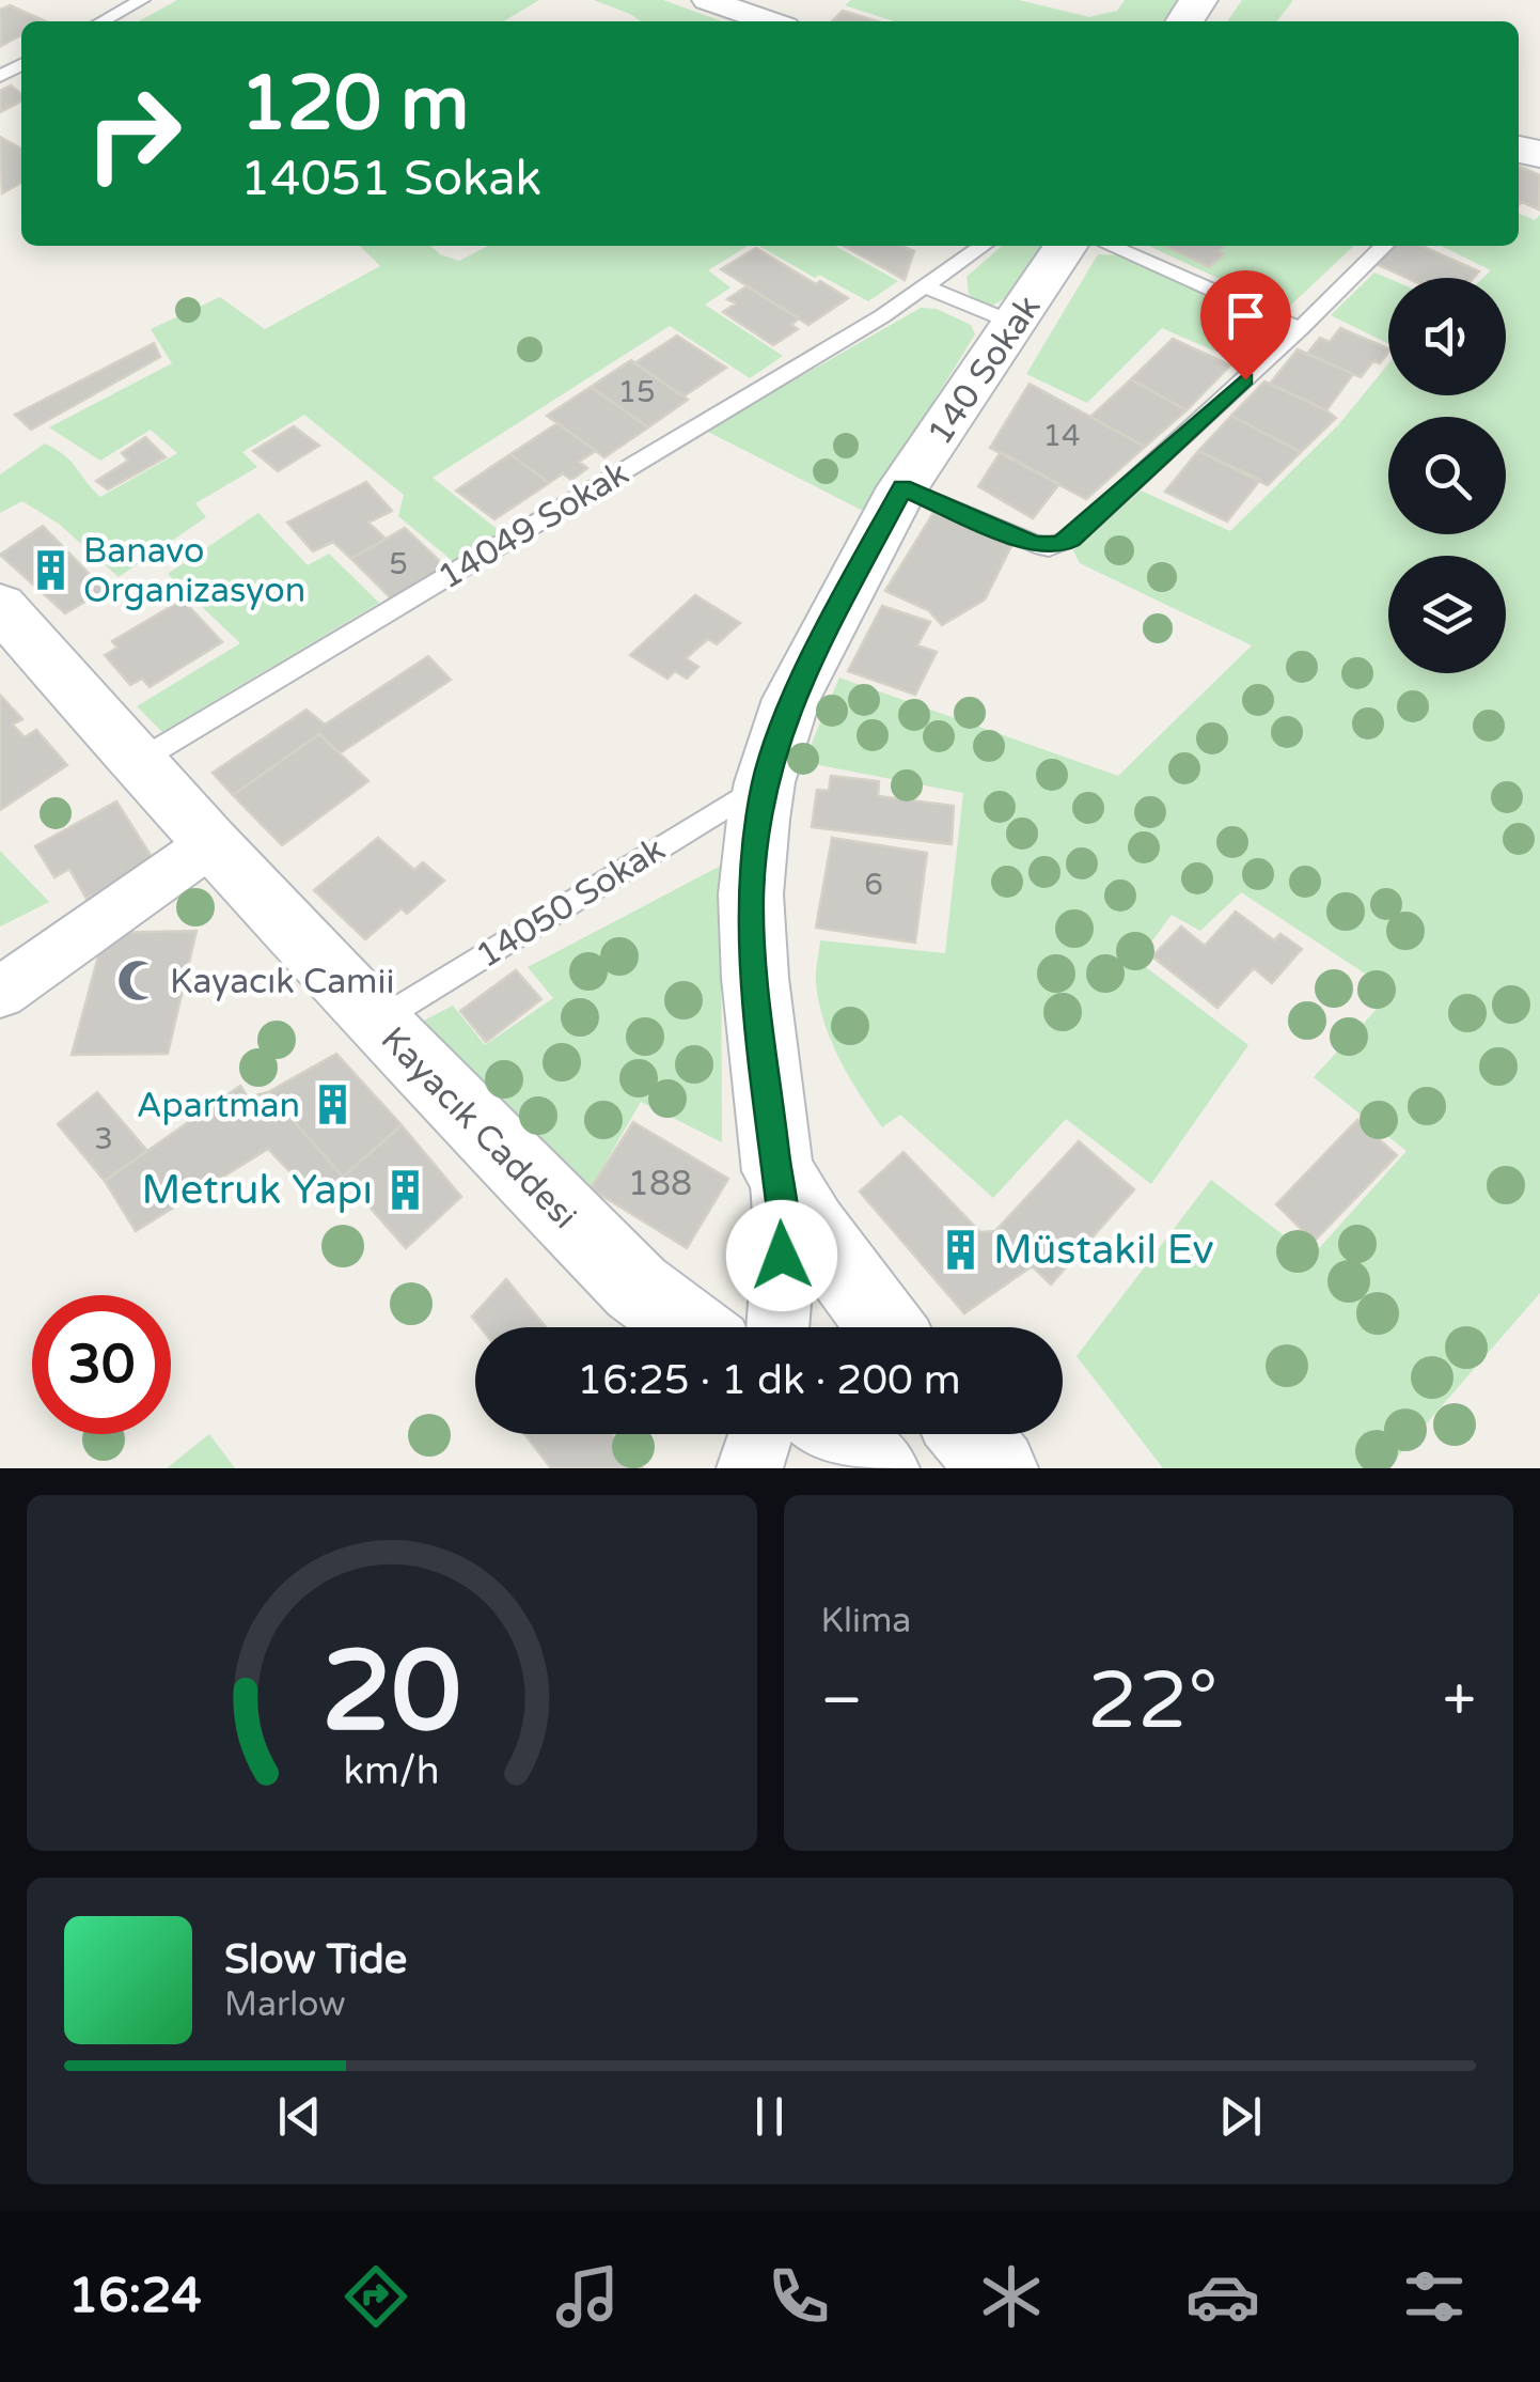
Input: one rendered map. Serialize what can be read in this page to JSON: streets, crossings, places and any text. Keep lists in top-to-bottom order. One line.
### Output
{"streets":{"main road":["140 Sokak","Kayacık Caddesi"],"lane":["14049 Sokak","14050 Sokak"]},"crossings":[["140 Sokak","14050 Sokak"],["14049 Sokak","Kayacık Caddesi"],["14050 Sokak","Kayacık Caddesi"]],"places":{"building":["Banavo Organizasyon","Apartman","Metruk Yapı","Müstakil Ev"],"mosque":["Kayacık Camii"]},"house_numbers":["15","14","5","6","3","188"],"page":{"turn":["120 m","14051 Sokak"],"limit":"30","trip":"16:25 · 1 dk · 200 m","tile":"Klima","heat":["−","22°","+"],"song":["Slow Tide","Marlow"],"tabs":"16:24","gauge":["20","km/h"]}}
